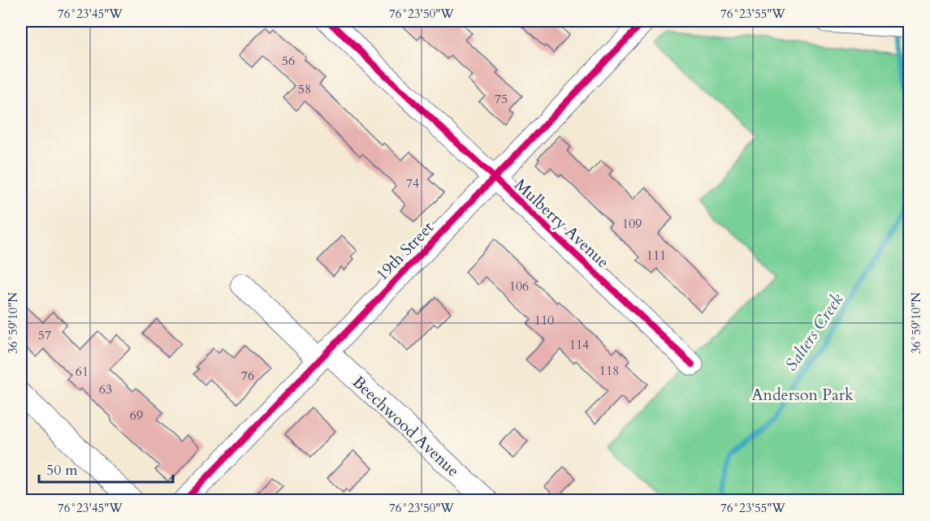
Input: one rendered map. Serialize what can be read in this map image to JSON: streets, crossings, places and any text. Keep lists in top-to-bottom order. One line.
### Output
{"streets":{"street":["Mulberry Avenue","19th Street","Beechwood Avenue"]},"crossings":[["Mulberry Avenue","19th Street"],["19th Street","Beechwood Avenue"]],"water":["Salters Creek"],"parks":["Anderson Park"],"house_numbers":["56","58","75","74","109","111","106","110","57","114","118","61","76","63","69"],"scale_bar":"50 m","coordinates":["76°23'45\"W","76°23'50\"W","76°23'55\"W","36°59'10\"N"]}
